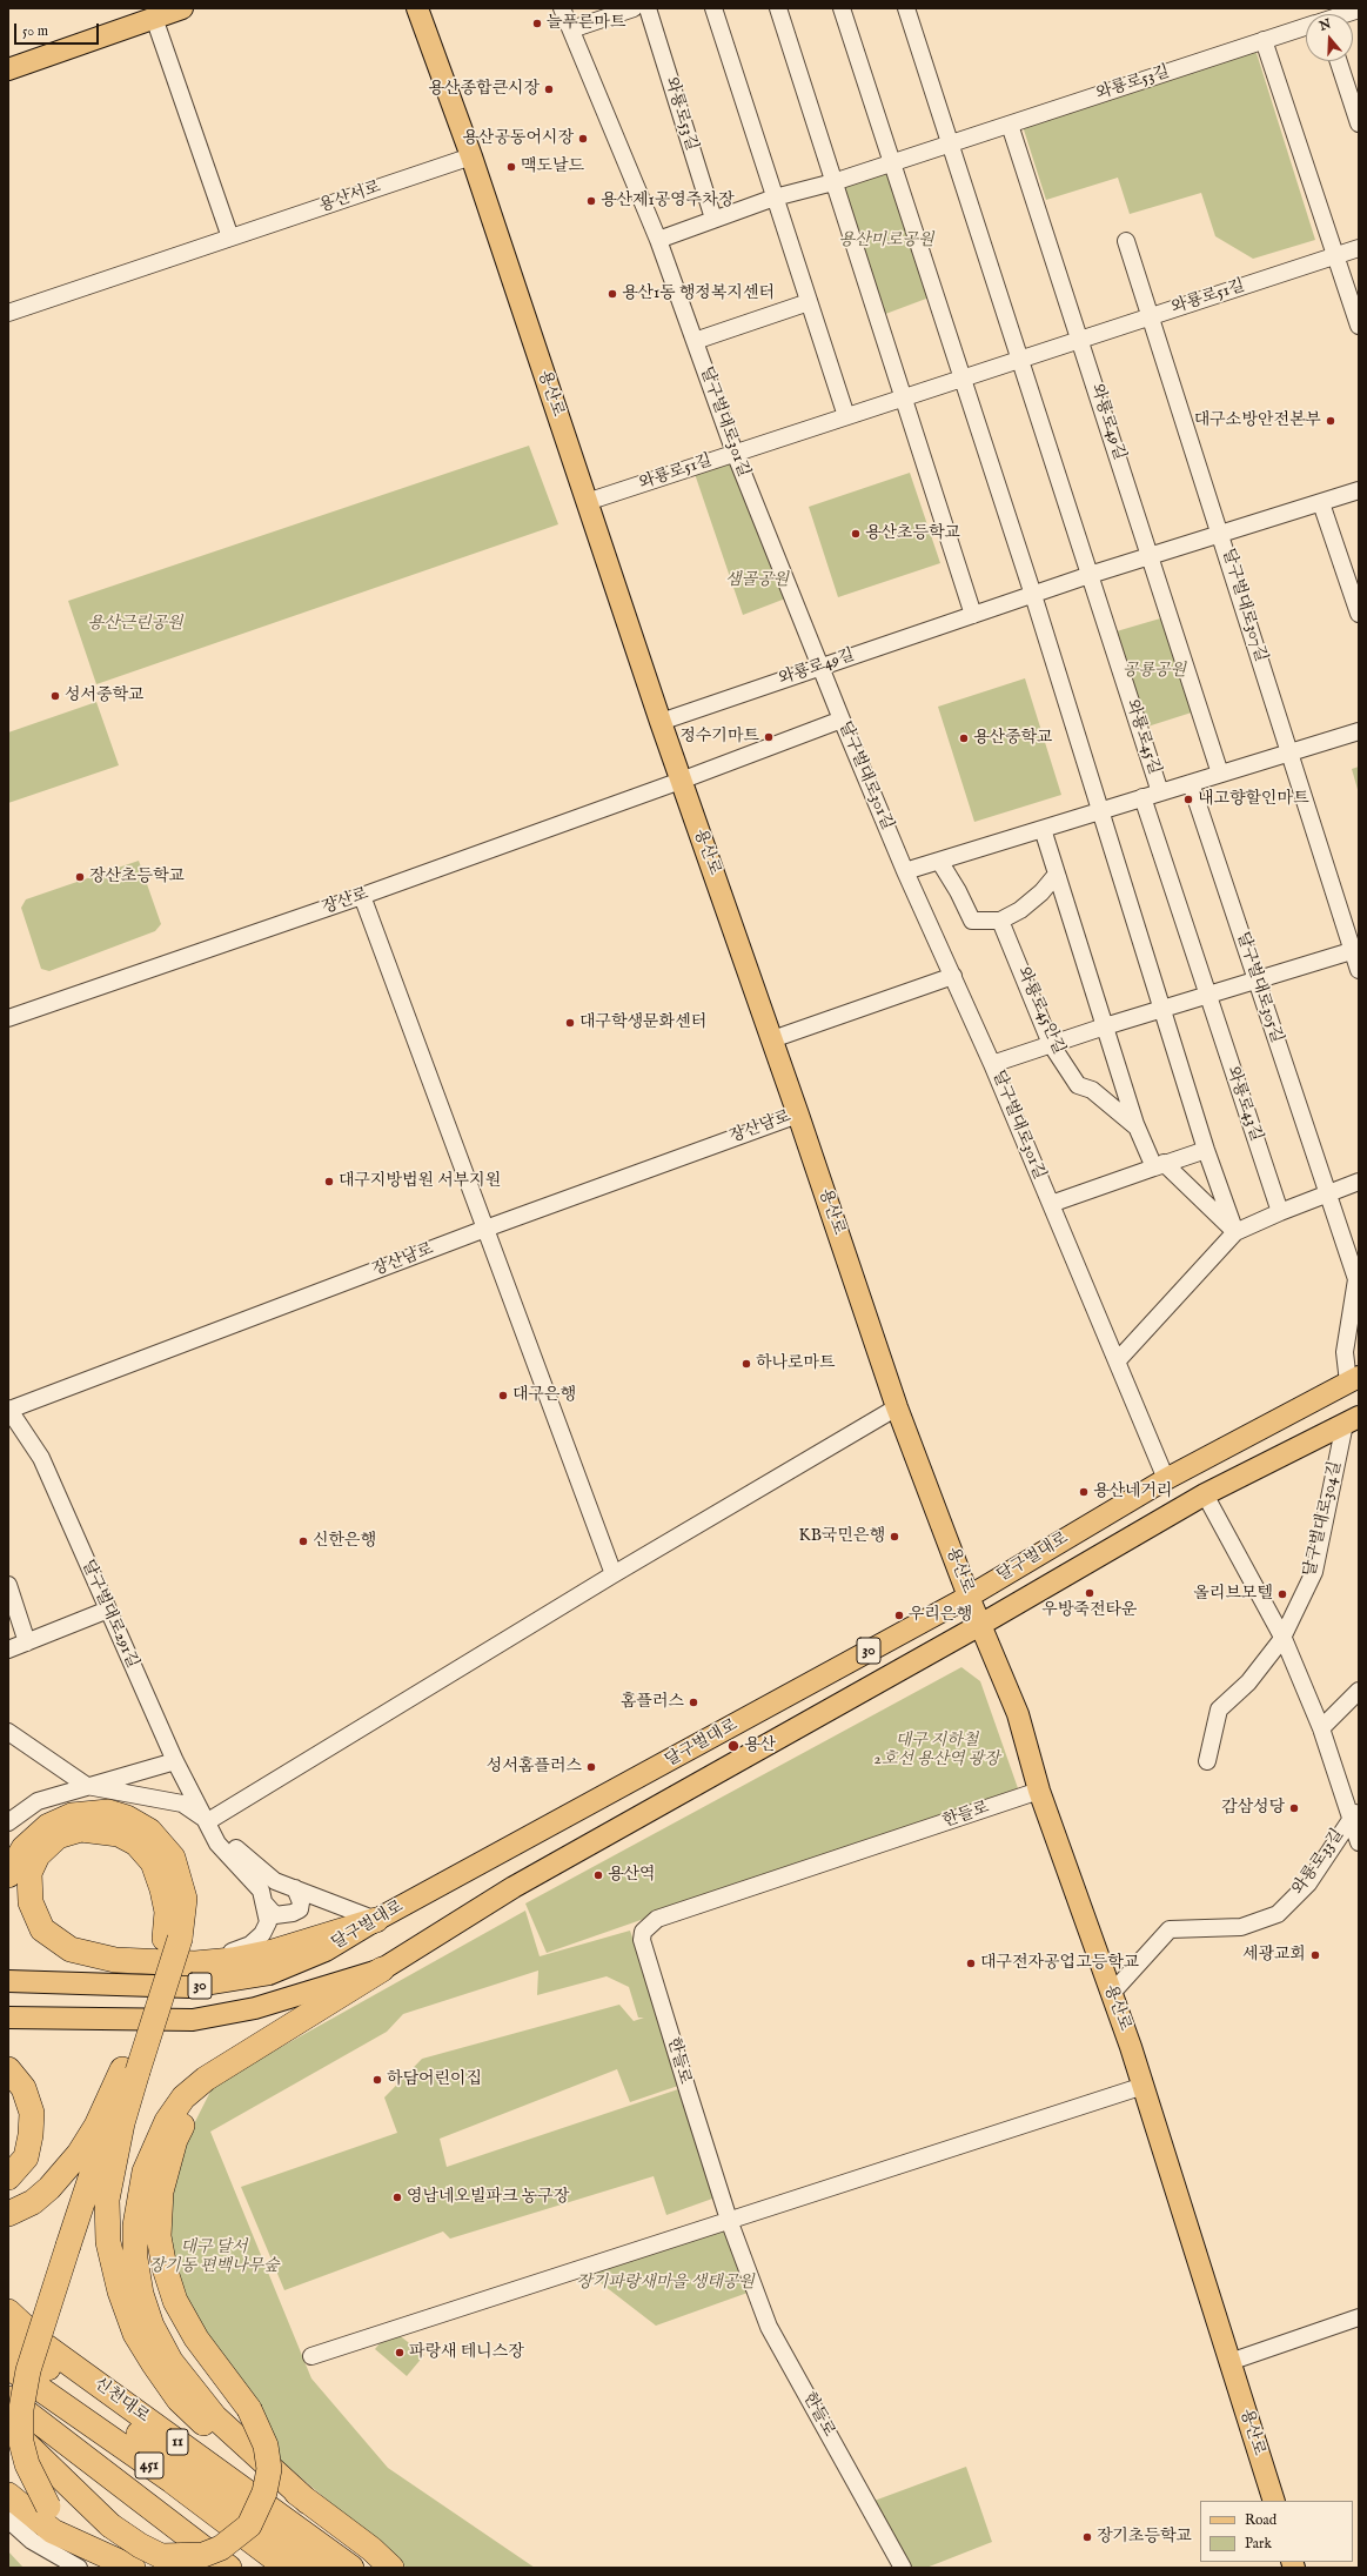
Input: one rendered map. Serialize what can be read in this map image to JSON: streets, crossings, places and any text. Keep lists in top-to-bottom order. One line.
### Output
{"streets":{"highway":["신천대로","11","451"],"main road":["용산로","달구벌대로","30"],"street":["와룡로53길","용산서로","와룡로51길","달구벌대로301길","와룡로49길","달구벌대로307길","와룡로45길","장산로","달구벌대로305길","와룡로45안길","와룡로43길","장산남로","달구벌대로304길","달구벌대로291길","한들로","와룡로33길"]},"crossings":[["와룡로53길","달구벌대로301길"],["용산서로","용산로"],["와룡로51길","용산로"],["와룡로51길","달구벌대로301길"],["와룡로51길","와룡로49길"],["와룡로51길","달구벌대로307길"],["용산로","와룡로49길"],["용산로","장산로"],["용산로","장산남로"],["용산로","달구벌대로"],["용산로","한들로"],["용산로","와룡로33길"],["달구벌대로301길","와룡로49길"],["달구벌대로301길","와룡로45길"],["달구벌대로301길","달구벌대로"],["와룡로49길","달구벌대로307길"],["와룡로49길","와룡로45길"],["달구벌대로307길","와룡로45길"],["와룡로45길","달구벌대로305길"],["와룡로45길","와룡로43길"],["달구벌대로305길","달구벌대로"],["장산남로","달구벌대로291길"],["달구벌대로304길","달구벌대로"]],"parks":["용산미로공원","샘골공원","용산근린공원","공룡공원","대구 지하철 2호선 용산역 광장","대구 달서 장기동 편백나무숲","장기파랑새마을 생태공원"],"places":["늘푸른마트","용산종합큰시장","용산공동어시장","맥도날드","용산제1공영주차장","용산1동 행정복지센터","대구소방안전본부","용산초등학교","성서중학교","정수기마트","용산중학교","내고향할인마트","장산초등학교","대구학생문화센터","대구지방법원 서부지원","하나로마트","대구은행","용산네거리","KB국민은행","신한은행","우방죽전타운","올리브모텔","우리은행","홈플러스","용산","성서홈플러스","감삼성당","용산역","세광교회","대구전자공업고등학교","하담어린이집","영남네오빌파크 농구장","파랑새 테니스장","장기초등학교"],"legend":["Road","Park"],"scale_bar":"50 m","north":"top"}
